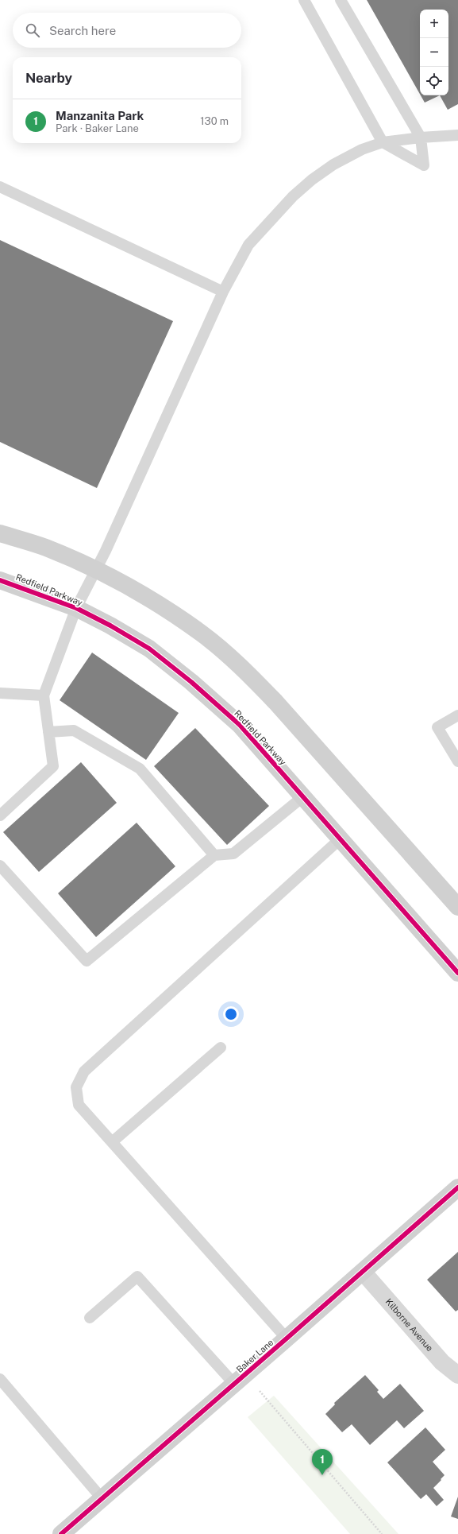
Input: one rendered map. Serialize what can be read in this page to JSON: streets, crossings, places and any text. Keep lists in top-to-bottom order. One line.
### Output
{"streets":{"street":["Redfield Parkway","Kilborne Avenue","Baker Lane"]},"crossings":[["Kilborne Avenue","Baker Lane"]],"page":{"map_buttons":["+","−"],"search":"Search here","heading":"Nearby","list":[{"mark":"1","name":"Manzanita Park","note":"Park · Baker Lane","value":"130 m"}],"pins":"1"}}
